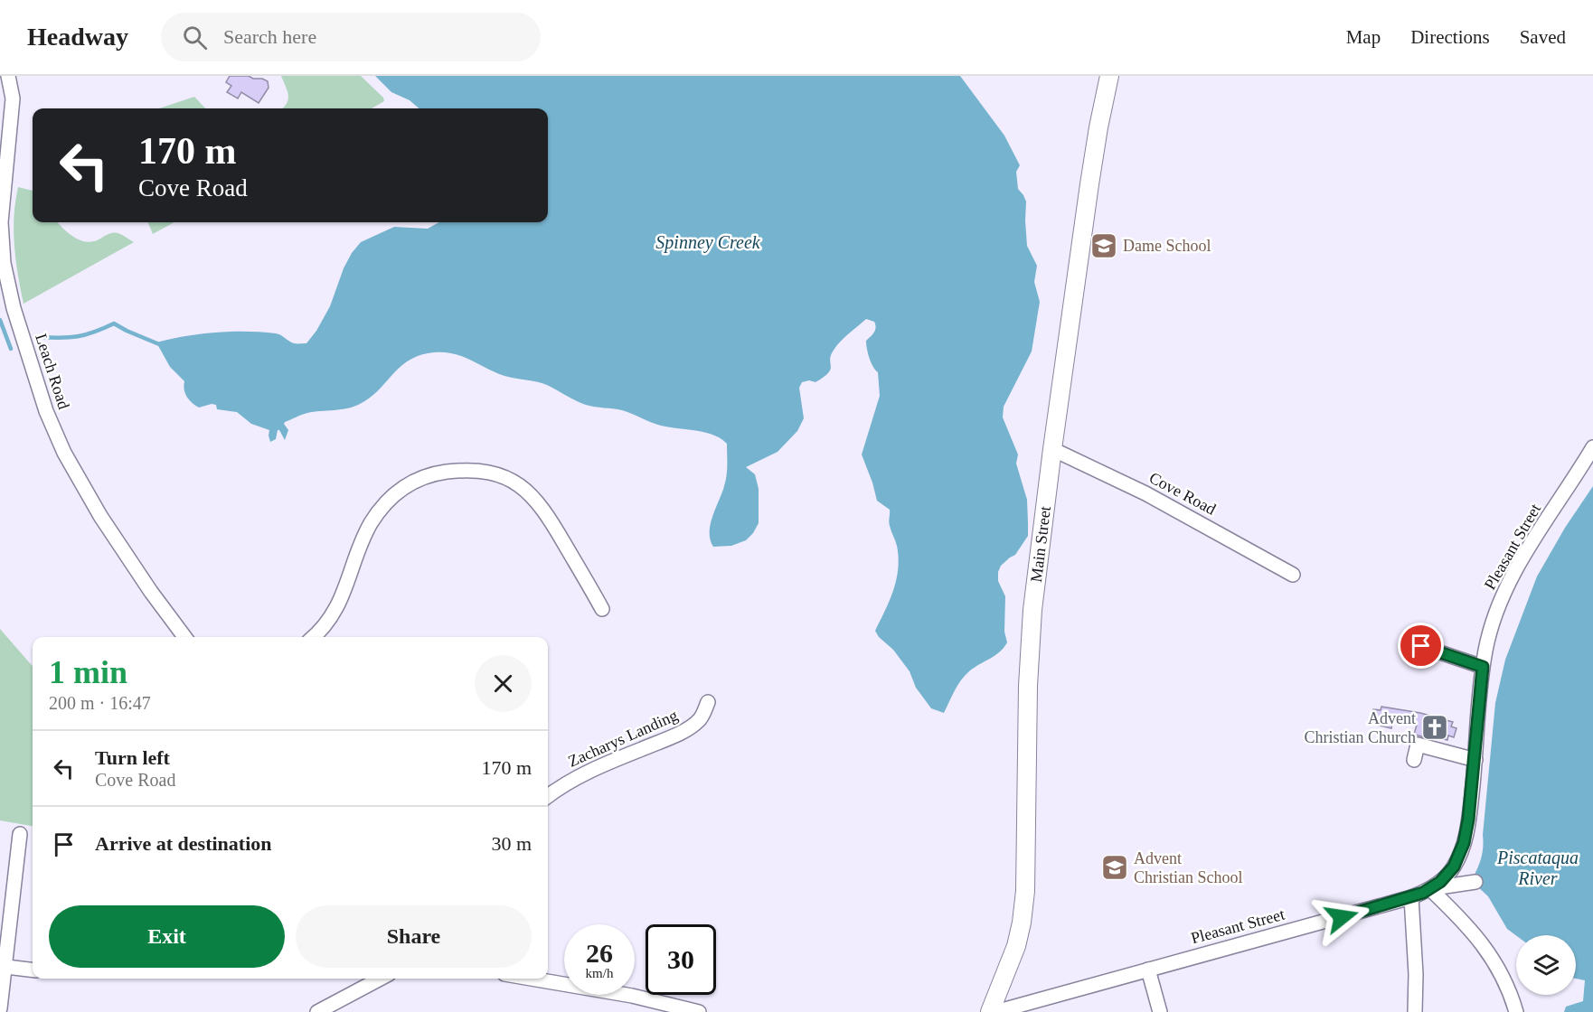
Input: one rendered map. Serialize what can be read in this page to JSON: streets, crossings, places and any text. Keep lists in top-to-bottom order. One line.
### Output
{"streets":{"main road":["Main Street"],"street":["Leach Road","Cove Road","Pleasant Street","Zacharys Landing"]},"crossings":[["Cove Road","Main Street"]],"water":["Spinney Creek","Piscataqua River"],"places":{"school or university":["Dame School","Advent Christian School"],"church":["Advent Christian Church"]},"page":{"header":"Headway","search":"Search here","nav":["Map","Directions","Saved"],"turn":["170 m","Cove Road"],"heading":["1 min","200 m · 16:47"],"list":[{"name":"Turn left","note":"Cove Road","value":"170 m"},{"name":"Arrive at destination","value":"30 m"}],"buttons":["Exit","Share"],"speed":"26 km/h","limit":"30"}}
